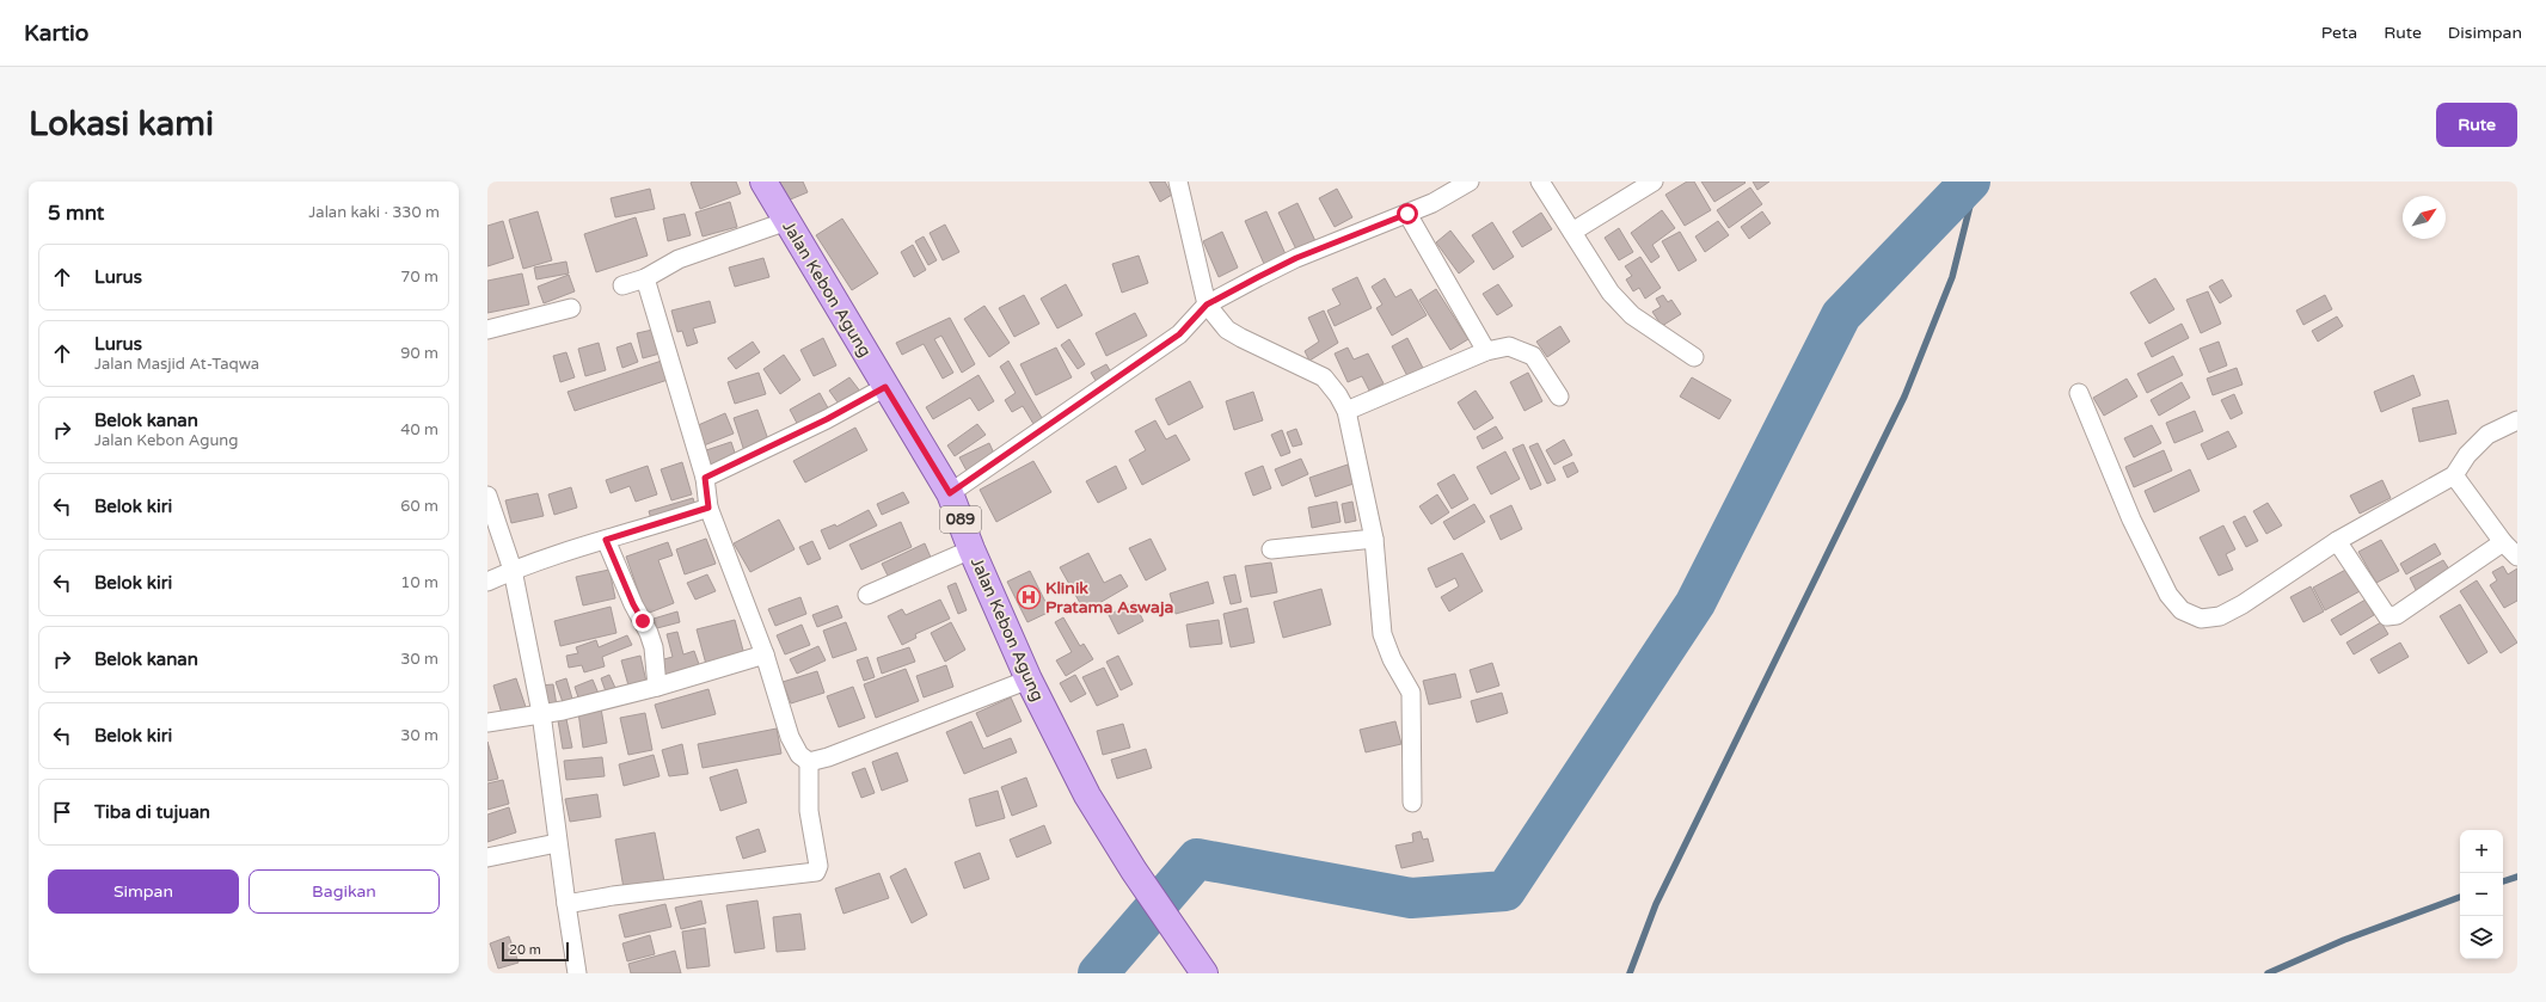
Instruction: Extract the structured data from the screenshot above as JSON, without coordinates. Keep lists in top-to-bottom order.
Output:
{
  "streets": {
    "main road": ["Jalan Kebon Agung", "089"]
  },
  "places": {
    "hospital": ["Klinik Pratama Aswaja"]
  },
  "scale_bar": "20 m",
  "north": "top right",
  "page": {
    "header": "Kartio",
    "nav": ["Peta", "Rute", "Disimpan"],
    "buttons": [
      "Rute",
      ["Simpan", "Bagikan"]
    ],
    "title": "Lokasi kami",
    "heading": ["5 mnt", "Jalan kaki · 330 m"],
    "list": [
      ["Lurus", "70 m"],
      ["Lurus", "Jalan Masjid At-Taqwa", "90 m"],
      ["Belok kanan", "Jalan Kebon Agung", "40 m"],
      ["Belok kiri", "60 m"],
      ["Belok kiri", "10 m"],
      ["Belok kanan", "30 m"],
      ["Belok kiri", "30 m"],
      "Tiba di tujuan"
    ],
    "map_buttons": ["+", "−"],
    "scale": "20 m"
  }
}
